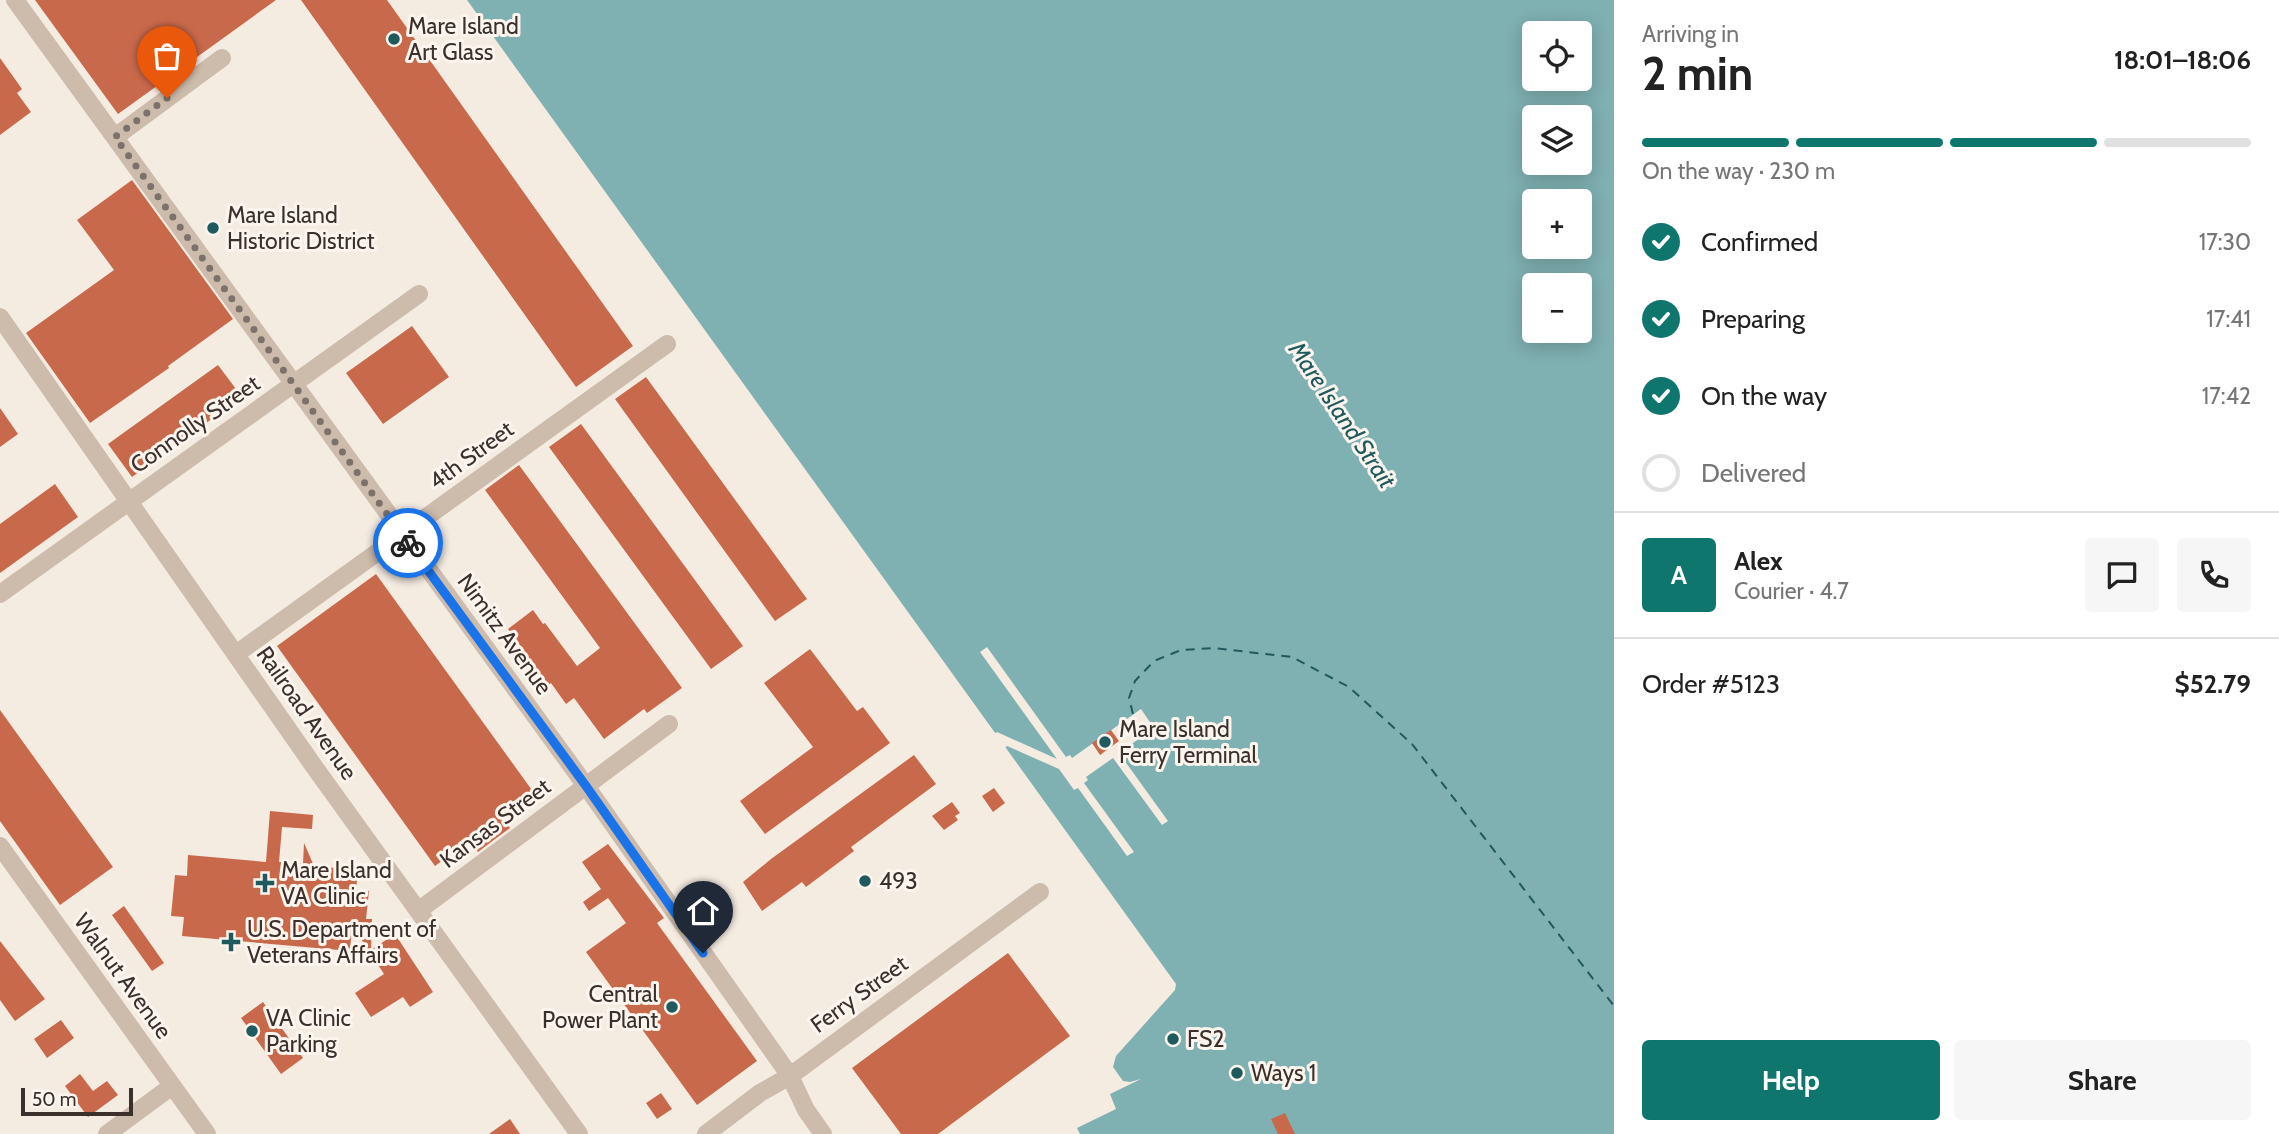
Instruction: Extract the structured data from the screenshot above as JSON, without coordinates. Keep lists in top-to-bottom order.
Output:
{
  "streets": {
    "street": [
      "Connolly Street",
      "4th Street",
      "Nimitz Avenue",
      "Railroad Avenue",
      "Kansas Street",
      "Walnut Avenue",
      "Ferry Street"
    ]
  },
  "crossings": [
    ["Connolly Street", "Nimitz Avenue"],
    ["Connolly Street", "Railroad Avenue"],
    ["4th Street", "Nimitz Avenue"],
    ["4th Street", "Railroad Avenue"],
    ["Nimitz Avenue", "Kansas Street"],
    ["Nimitz Avenue", "Ferry Street"],
    ["Railroad Avenue", "Kansas Street"]
  ],
  "water": ["Mare Island Strait"],
  "places": {
    "other": [
      "Mare Island Art Glass",
      "Mare Island Historic District",
      "Mare Island Ferry Terminal",
      "493",
      "Central Power Plant",
      "VA Clinic Parking",
      "FS2",
      "Ways 1"
    ],
    "health": ["Mare Island VA Clinic", "U.S. Department of Veterans Affairs"]
  },
  "scale_bar": "50 m",
  "page": {
    "heading": ["2 min", "Arriving in", "18:01–18:06"],
    "panel": [
      "Alex",
      "Courier · 4.7",
      "Order #5123",
      "$52.79"
    ],
    "map_buttons": ["+", "−"],
    "bar": "On the way · 230 m",
    "list": [
      ["Confirmed", "17:30"],
      ["Preparing", "17:41"],
      ["On the way", "17:42"],
      "Delivered"
    ],
    "round": "A",
    "buttons": ["Help", "Share"],
    "scale": "50 m"
  }
}
